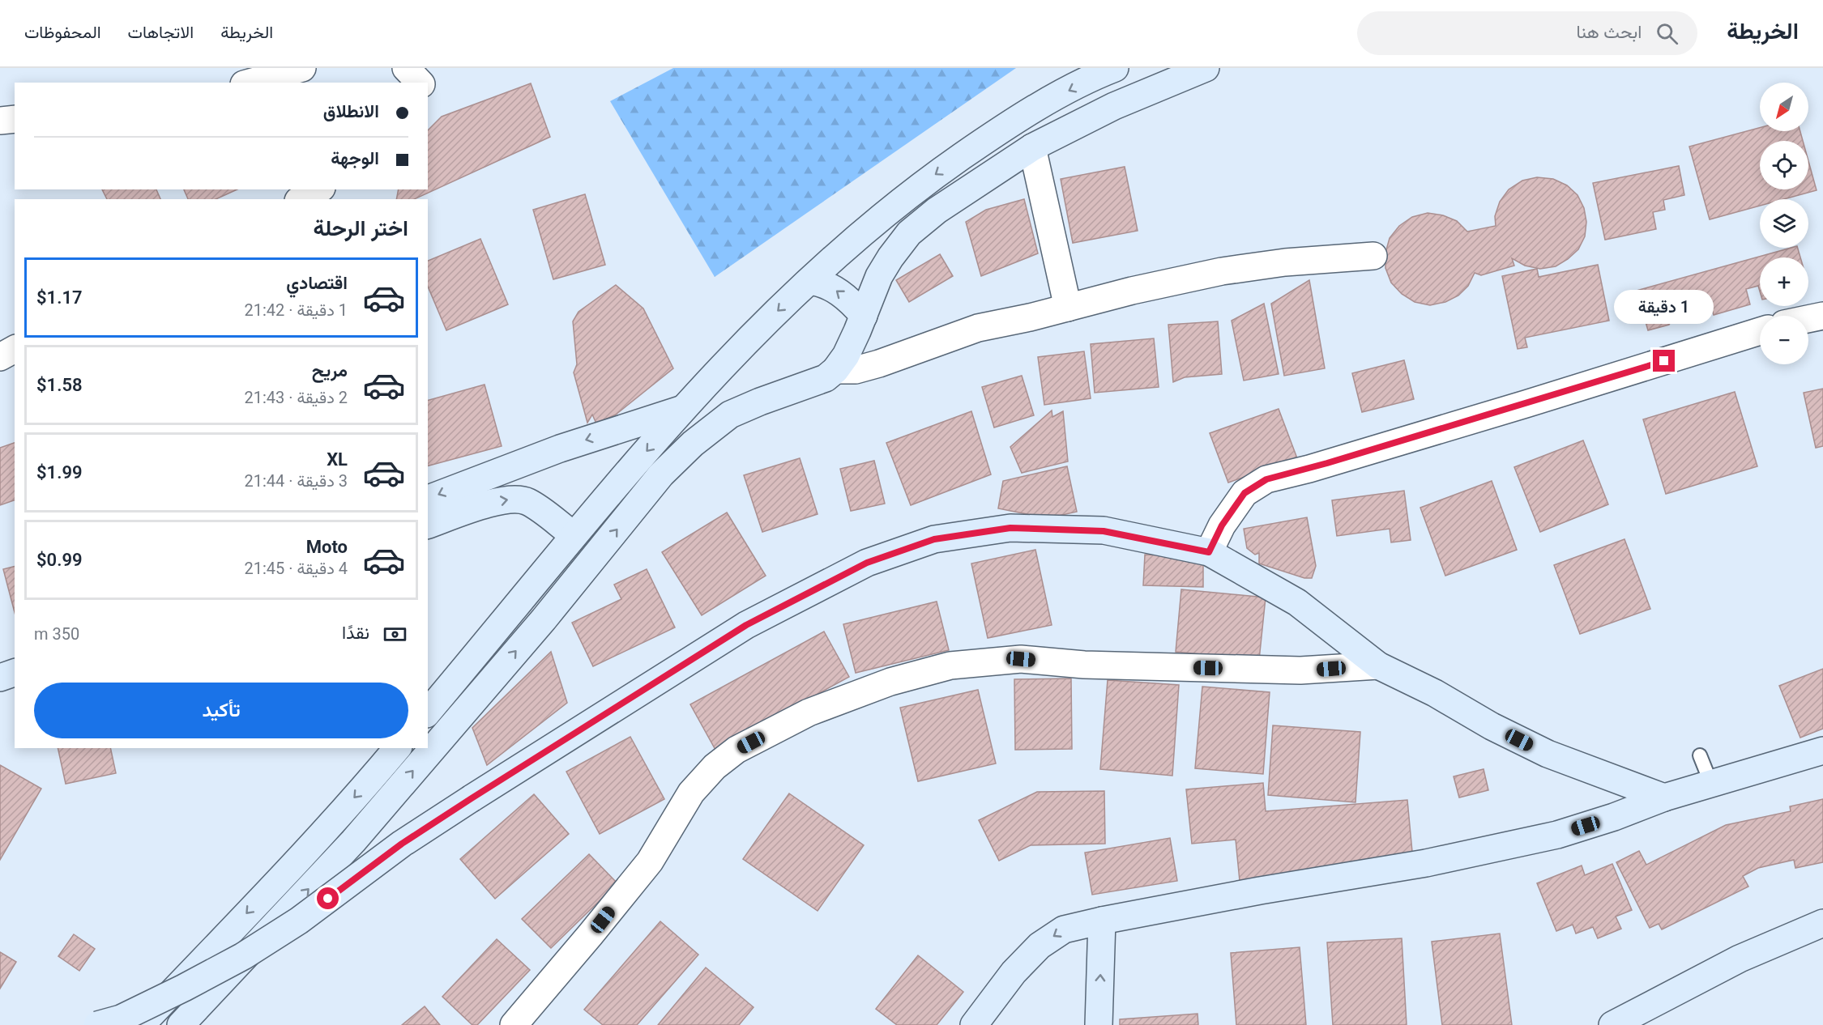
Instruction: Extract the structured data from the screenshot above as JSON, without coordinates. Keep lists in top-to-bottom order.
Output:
{
  "north": "bottom left",
  "page": {
    "header": "الخريطة",
    "search": "ابحث هنا",
    "nav": ["الخريطة", "الاتجاهات", "المحفوظات"],
    "map_buttons": ["+", "−"],
    "banner": ["الانطلاق", "الوجهة"],
    "heading": "اختر الرحلة",
    "list": [
      {
        "name": "اقتصادي",
        "note": "1 دقيقة · 21:42",
        "value": "$1.17"
      },
      {
        "name": "مريح",
        "note": "2 دقيقة · 21:43",
        "value": "$1.58"
      },
      {
        "name": "XL",
        "note": "3 دقيقة · 21:44",
        "value": "$1.99"
      },
      {
        "name": "Moto",
        "note": "4 دقيقة · 21:45",
        "value": "$0.99"
      }
    ],
    "bubble": "1 دقيقة",
    "pay": ["نقدًا", "350 m"],
    "buttons": "تأكيد"
  }
}
